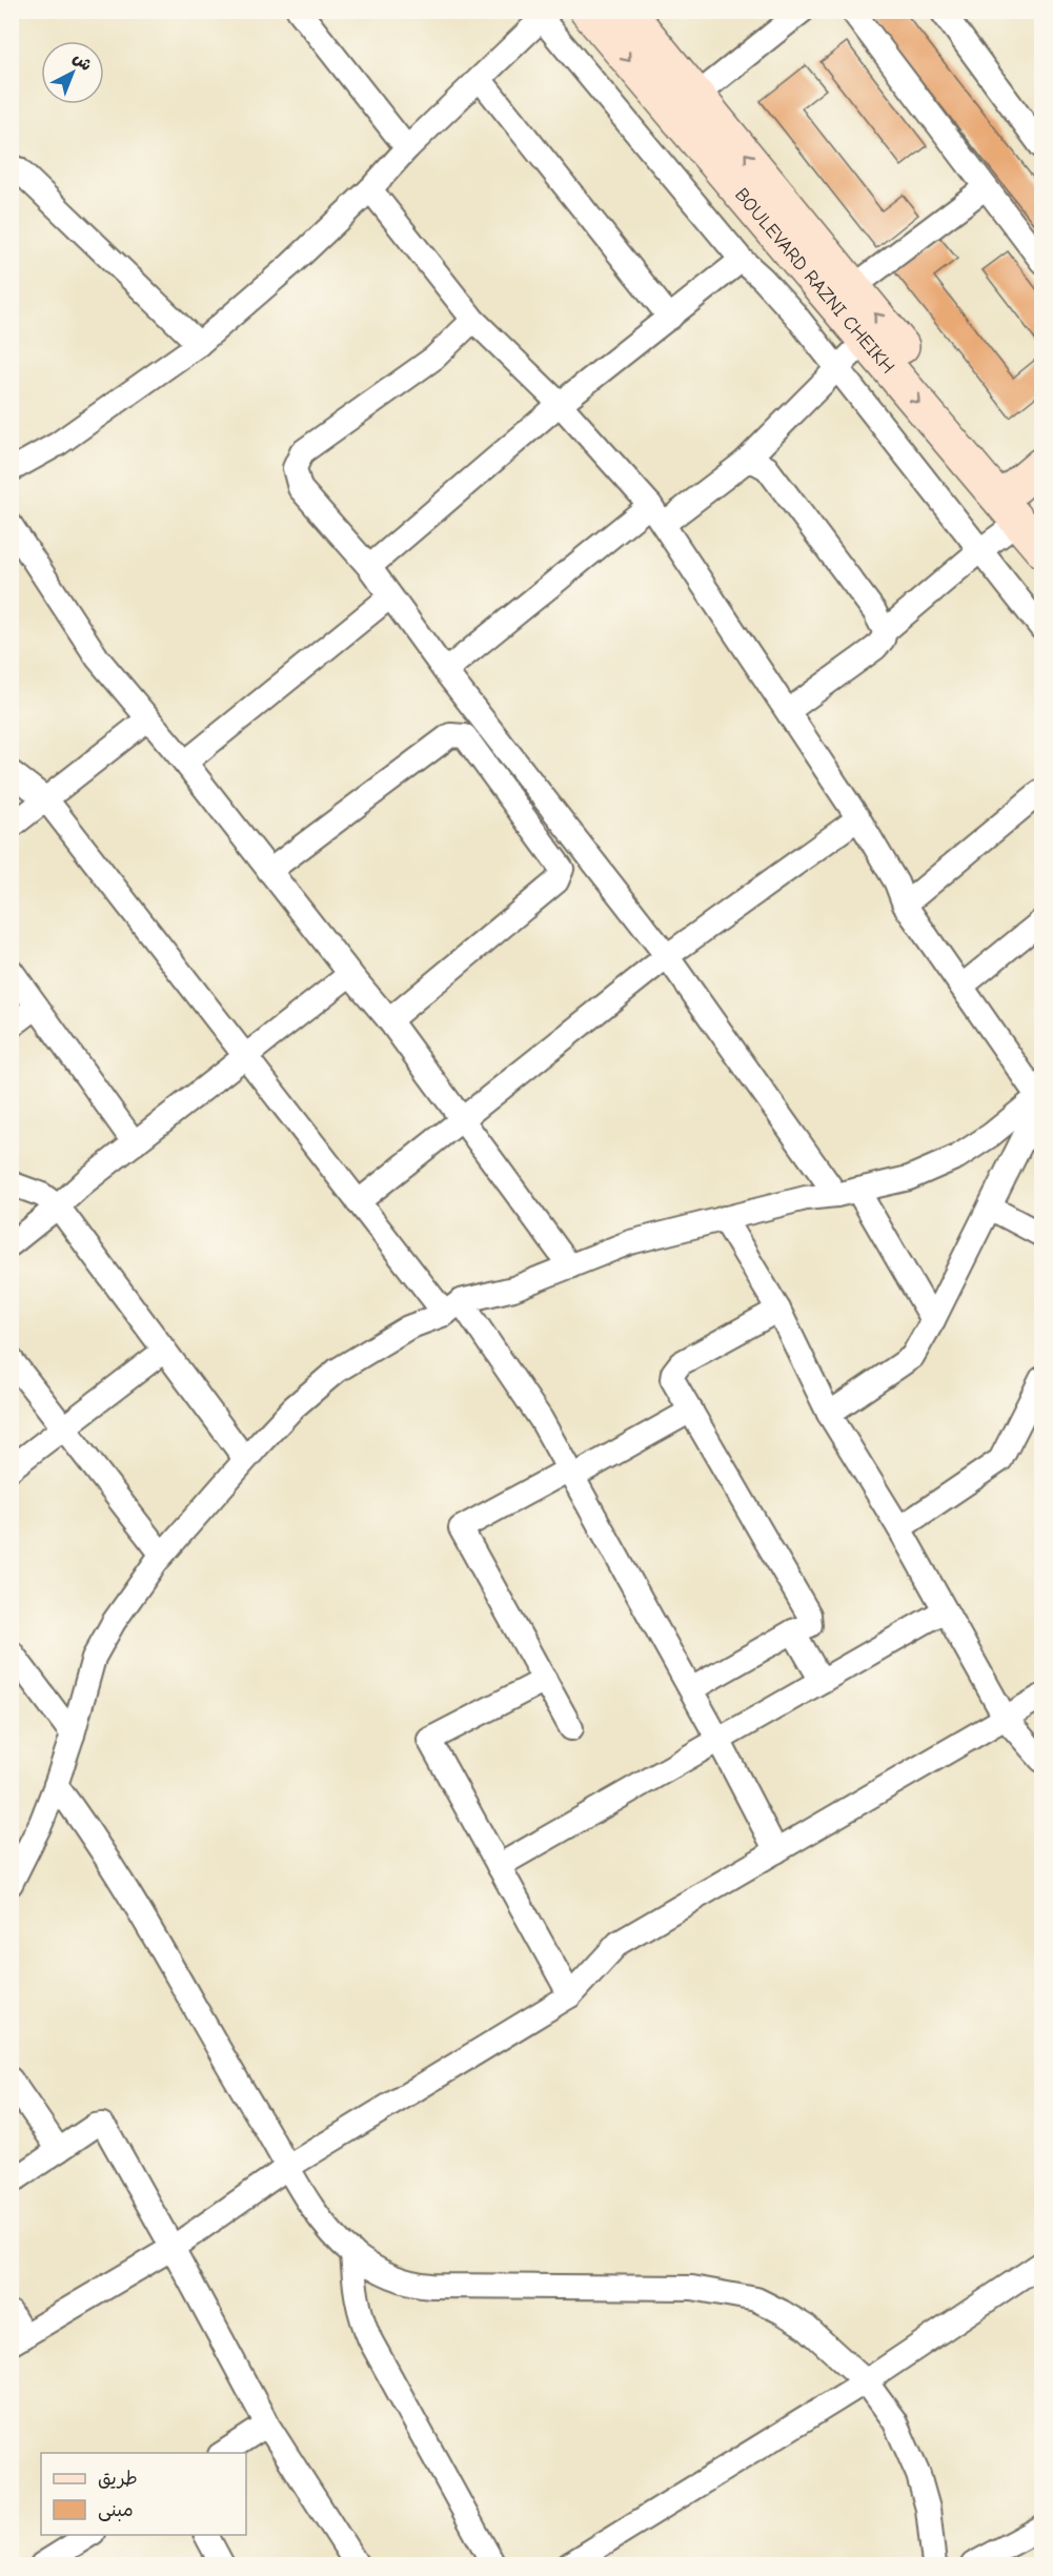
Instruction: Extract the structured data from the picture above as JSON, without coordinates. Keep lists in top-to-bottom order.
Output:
{
  "streets": {
    "main road": ["BOULEVARD RAZNI CHEIKH"]
  },
  "legend": ["طريق", "مبنى"],
  "north": "top right"
}
